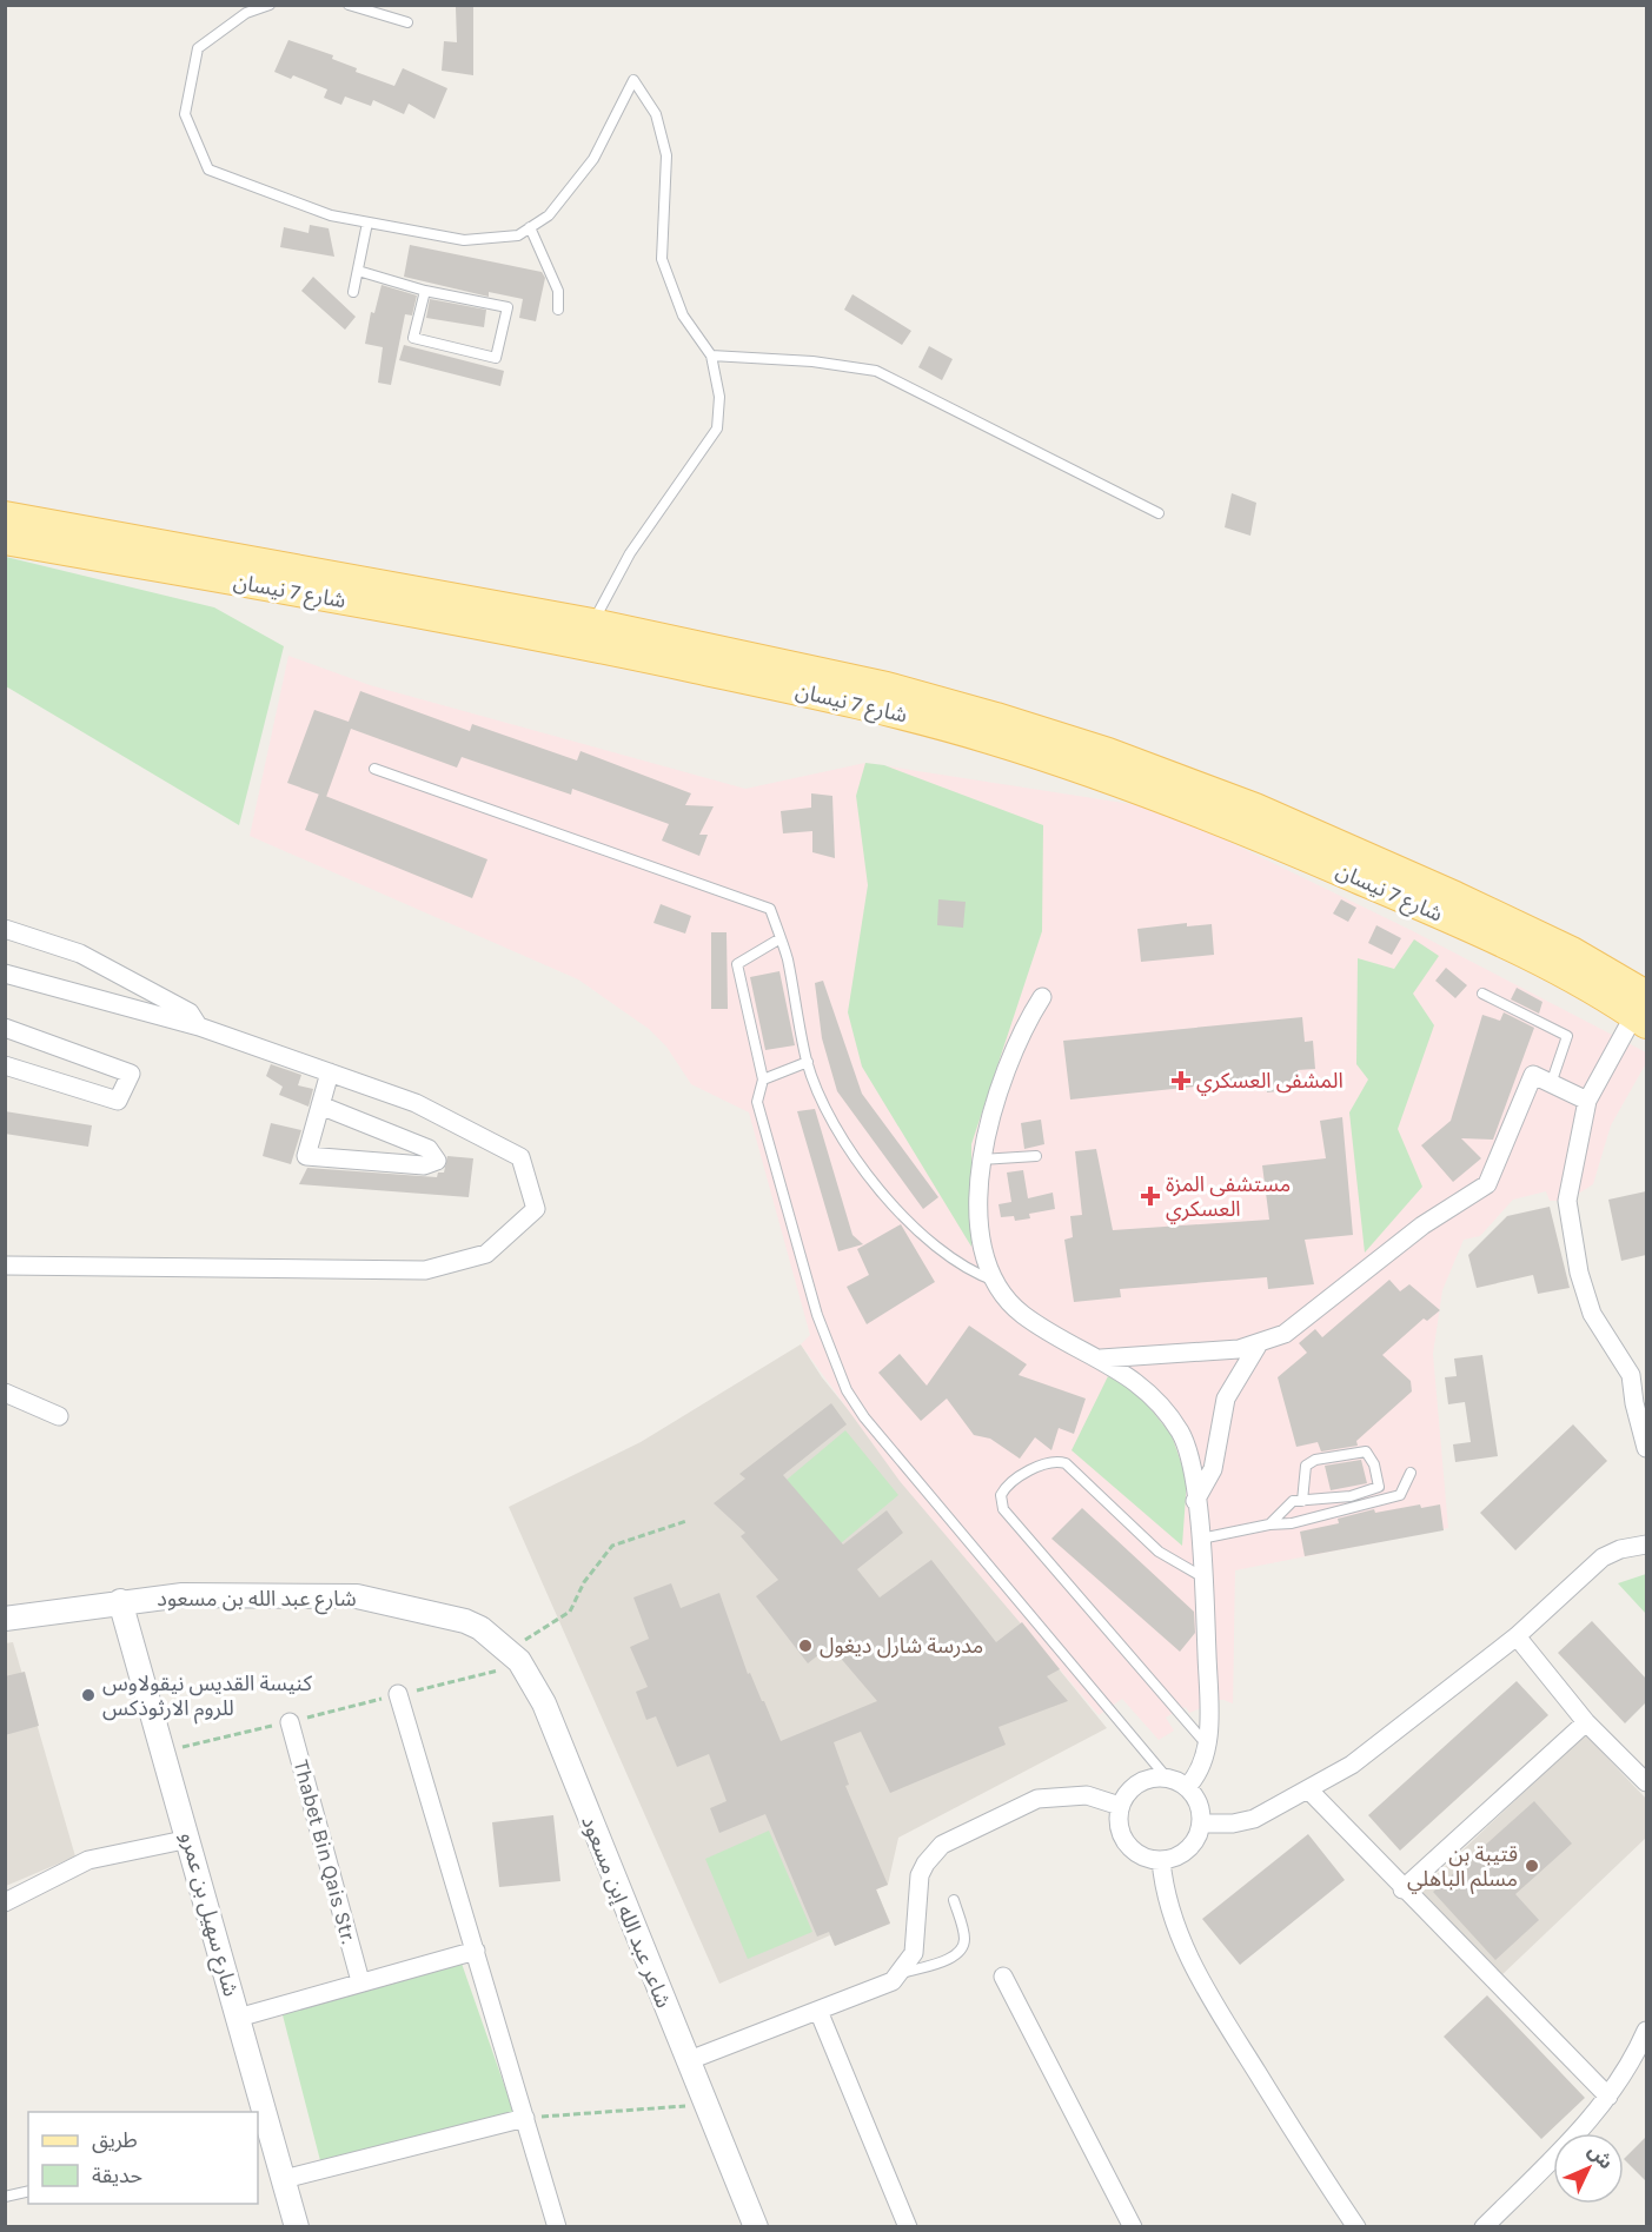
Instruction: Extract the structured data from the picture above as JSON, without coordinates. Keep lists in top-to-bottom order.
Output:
{
  "streets": {
    "main road": ["شارع 7 نيسان"],
    "street": [
      "شارع عبد الله بن مسعود",
      "Thabet Bin Qais Str.",
      "شاعر عبد الله إبن مسعود",
      "شارع سهيل بن عمرو"
    ]
  },
  "crossings": [
    ["شارع عبد الله بن مسعود", "شاعر عبد الله إبن مسعود"],
    ["شارع عبد الله بن مسعود", "شارع سهيل بن عمرو"]
  ],
  "places": {
    "health": ["المشفى العسكري", "مستشفى المزة العسكري"],
    "other": ["مدرسة شارل ديغول", "كنيسة القديس نيقولاوس للروم الارثوذكس", "قتيبة بن مسلم الباهلي"]
  },
  "legend": ["طريق", "حديقة"],
  "north": "top right"
}
